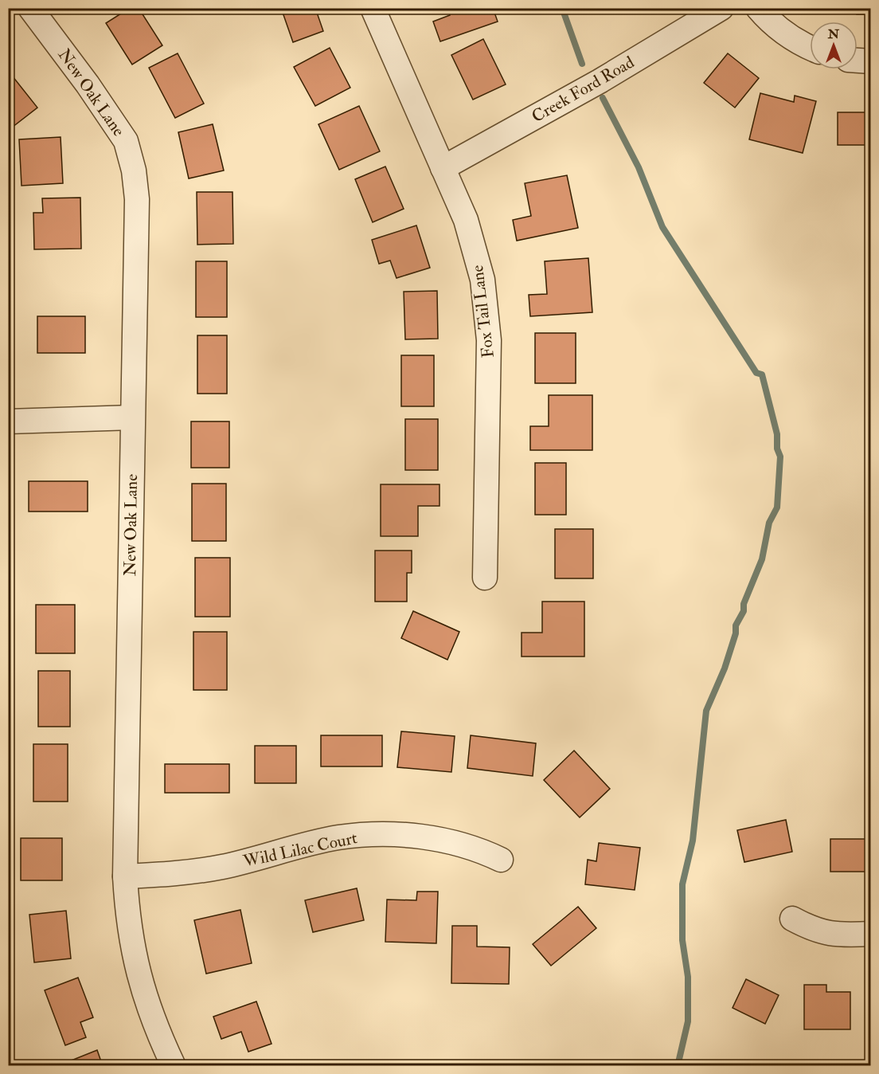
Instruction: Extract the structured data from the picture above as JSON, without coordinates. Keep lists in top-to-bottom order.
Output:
{
  "streets": {
    "street": [
      "Creek Ford Road",
      "New Oak Lane",
      "Fox Tail Lane",
      "Wild Lilac Court"
    ]
  },
  "crossings": [
    ["Creek Ford Road", "Fox Tail Lane"],
    ["New Oak Lane", "Wild Lilac Court"]
  ],
  "north": "top"
}
